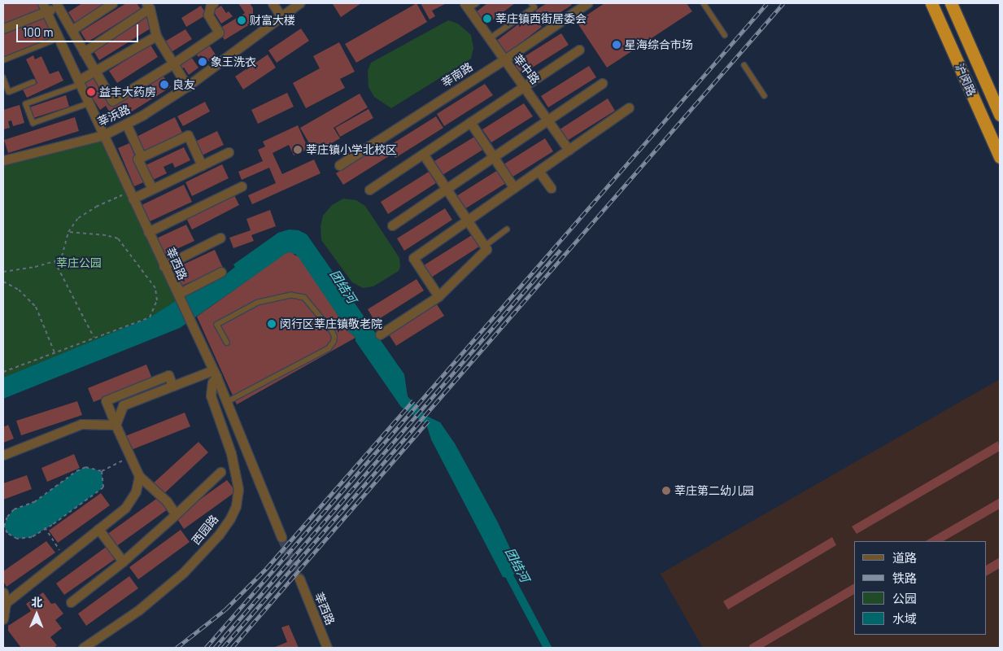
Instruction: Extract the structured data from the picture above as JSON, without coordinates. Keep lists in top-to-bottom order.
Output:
{
  "streets": {
    "highway": ["沪闵路"],
    "street": [
      "莘中路",
      "莘南路",
      "莘浜路",
      "莘西路",
      "西园路"
    ]
  },
  "crossings": [
    ["莘中路", "莘南路"],
    ["莘浜路", "莘西路"],
    ["莘西路", "西园路"]
  ],
  "water": ["团结河"],
  "parks": ["莘庄公园"],
  "places": [
    "莘庄镇西街居委会",
    "财富大楼",
    "星海综合市场",
    "象王洗衣",
    "良友",
    "益丰大药房",
    "莘庄镇小学北校区",
    "闵行区莘庄镇敬老院",
    "莘庄第二幼儿园"
  ],
  "legend": [
    "道路",
    "铁路",
    "公园",
    "水域"
  ],
  "scale_bar": "100 m",
  "north": "top"
}
